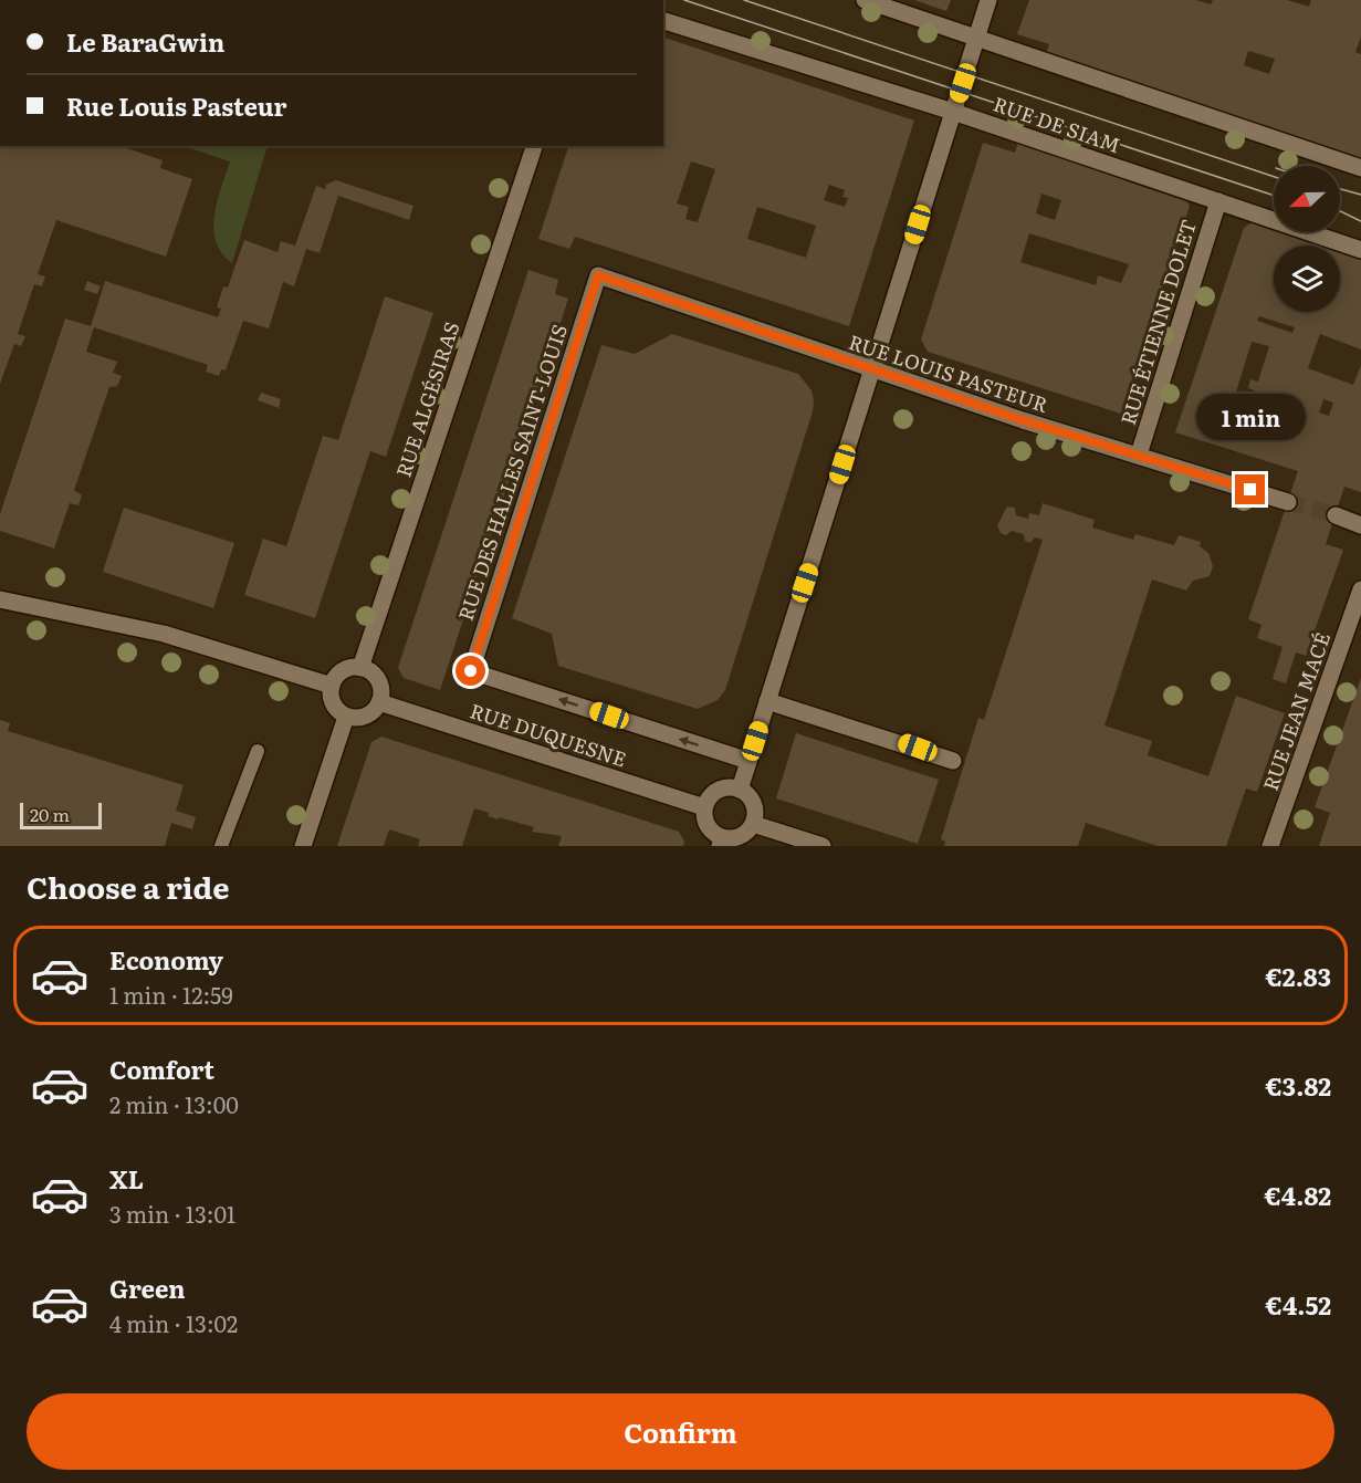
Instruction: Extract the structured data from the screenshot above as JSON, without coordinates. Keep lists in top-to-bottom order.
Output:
{
  "streets": {
    "street": [
      "RUE DE SIAM",
      "RUE ÉTIENNE DOLET",
      "RUE LOUIS PASTEUR",
      "RUE ALGÉSIRAS",
      "RUE DES HALLES SAINT-LOUIS",
      "RUE JEAN MACÉ",
      "RUE DUQUESNE"
    ]
  },
  "crossings": [
    ["RUE DE SIAM", "RUE ÉTIENNE DOLET"],
    ["RUE ÉTIENNE DOLET", "RUE LOUIS PASTEUR"],
    ["RUE LOUIS PASTEUR", "RUE DES HALLES SAINT-LOUIS"],
    ["RUE ALGÉSIRAS", "RUE DUQUESNE"]
  ],
  "scale_bar": "20 m",
  "north": "left",
  "page": {
    "banner": ["Le BaraGwin", "Rue Louis Pasteur"],
    "bubble": "1 min",
    "scale": "20 m",
    "heading": "Choose a ride",
    "list": [
      {
        "name": "Economy",
        "note": "1 min · 12:59",
        "value": "€2.83"
      },
      {
        "name": "Comfort",
        "note": "2 min · 13:00",
        "value": "€3.82"
      },
      {
        "name": "XL",
        "note": "3 min · 13:01",
        "value": "€4.82"
      },
      {
        "name": "Green",
        "note": "4 min · 13:02",
        "value": "€4.52"
      }
    ],
    "buttons": "Confirm"
  }
}
